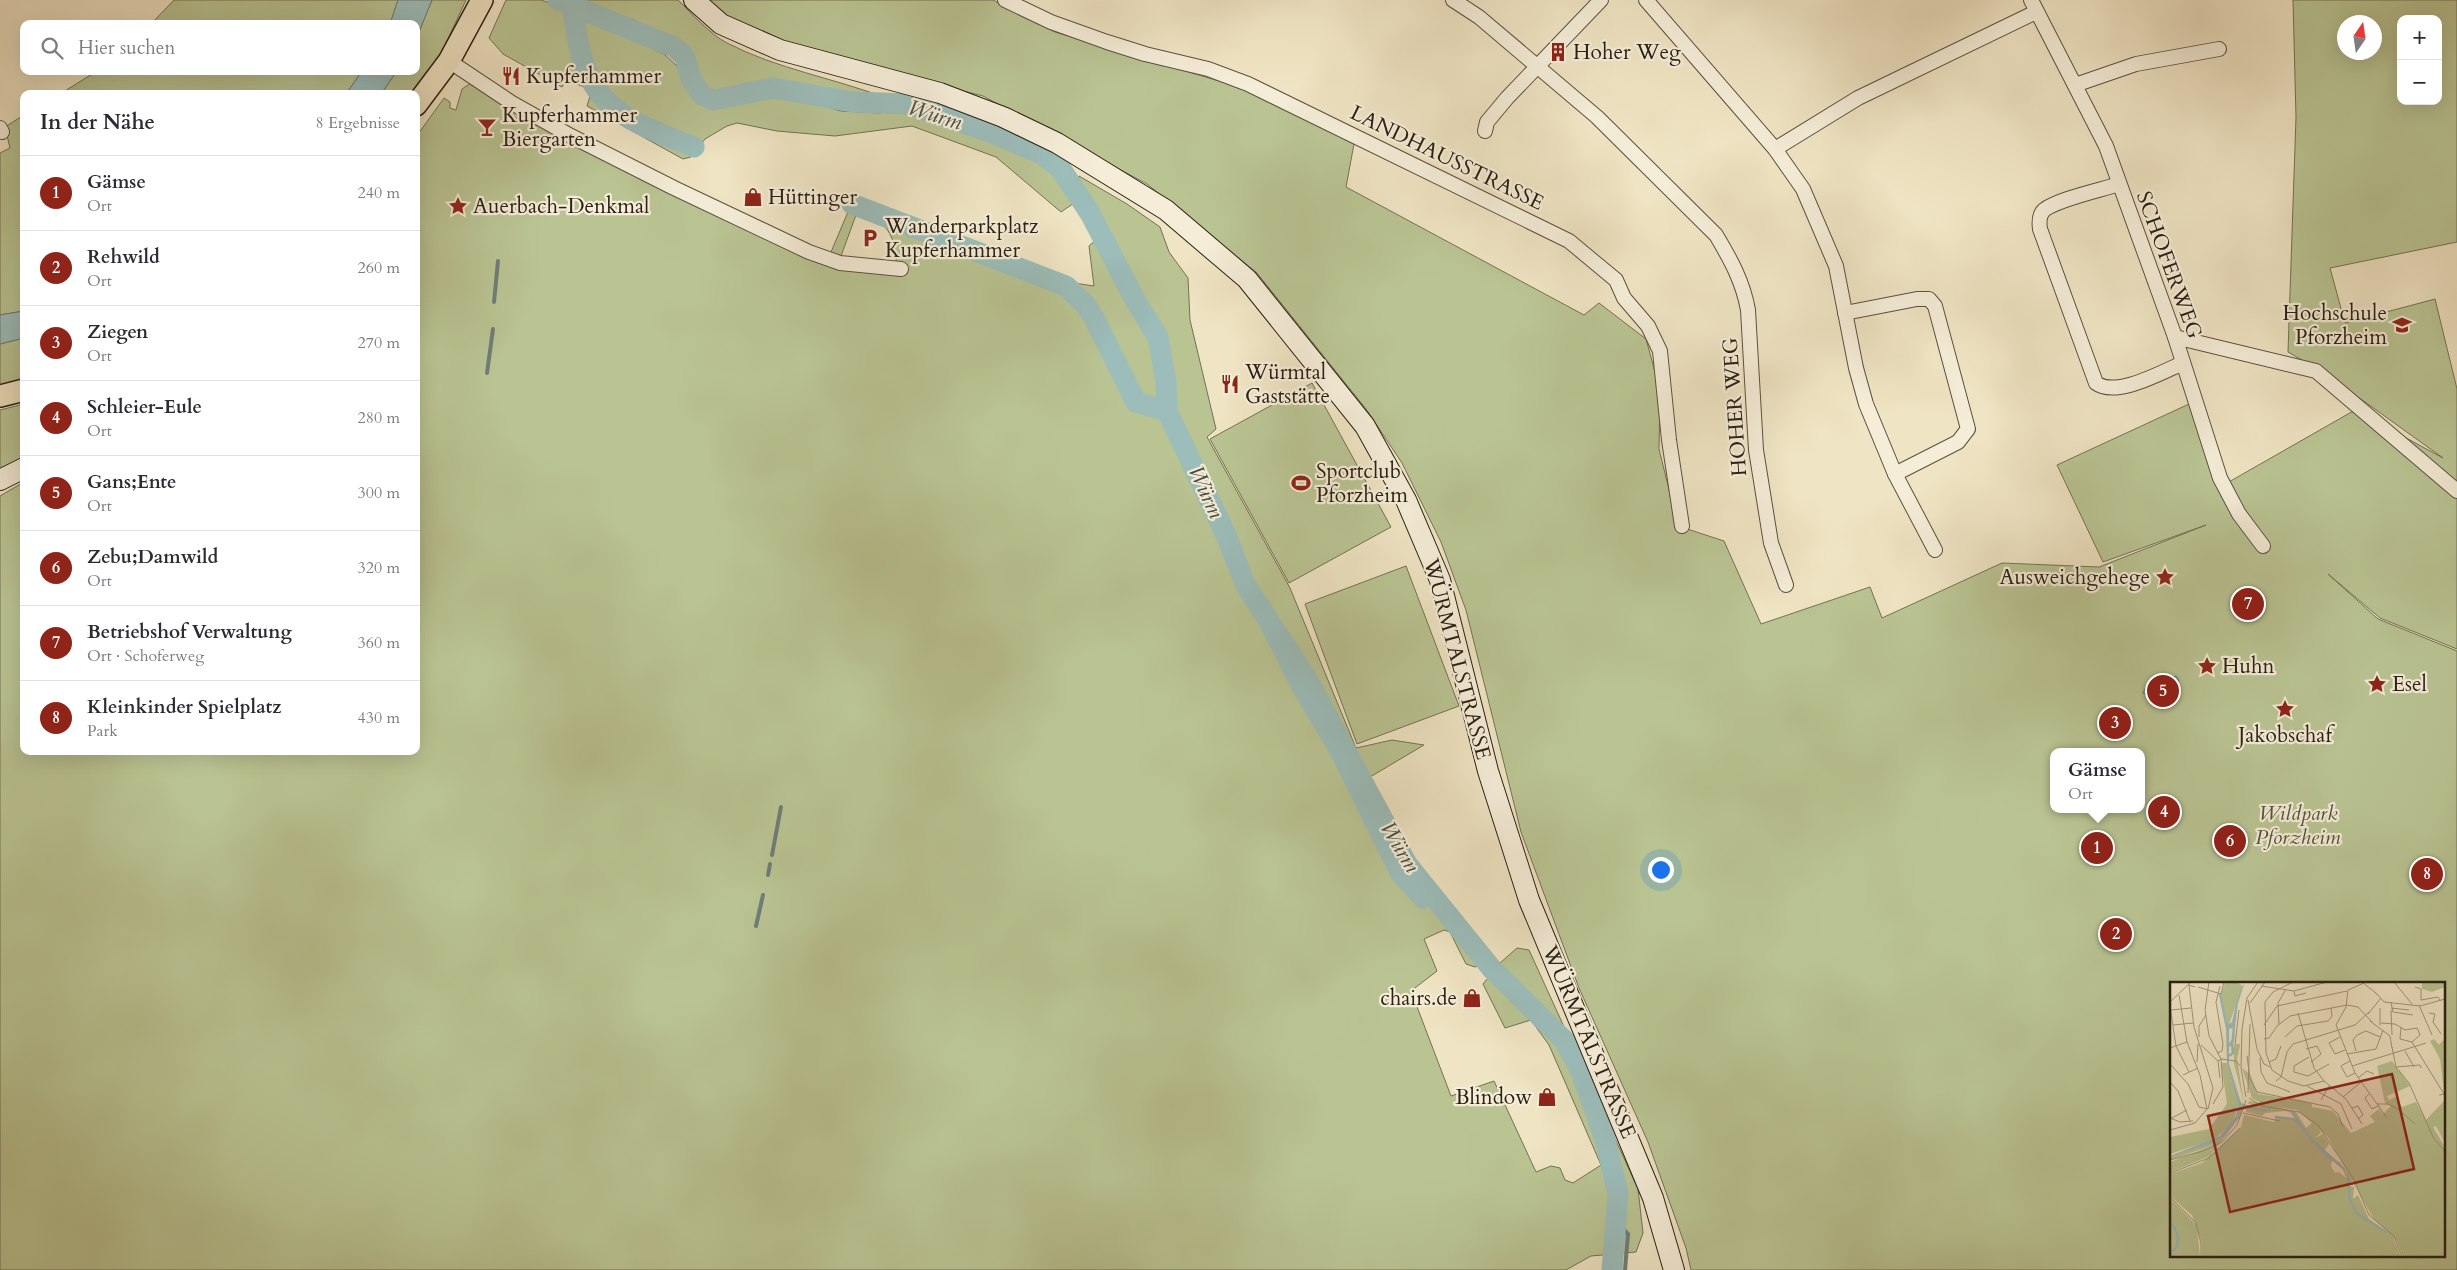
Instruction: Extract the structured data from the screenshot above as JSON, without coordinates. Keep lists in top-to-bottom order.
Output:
{
  "streets": {
    "main road": ["WÜRMTALSTRASSE"],
    "street": ["LANDHAUSSTRASSE", "SCHOFERWEG", "HOHER WEG"]
  },
  "water": ["Würm"],
  "parks": ["Wildpark Pforzheim"],
  "places": {
    "building": ["Hoher Weg"],
    "restaurant": ["Kupferhammer", "Würmtal Gaststätte"],
    "bar": ["Kupferhammer Biergarten"],
    "shop": ["Hüttinger", "chairs.de", "Blindow"],
    "place": [
      "Auerbach-Denkmal",
      "Ausweichgehege",
      "Huhn",
      "Esel",
      "Jakobschaf"
    ],
    "parking": ["Wanderparkplatz Kupferhammer"],
    "school or university": ["Hochschule Pforzheim"],
    "sports": ["Sportclub Pforzheim"]
  },
  "north": "top",
  "page": {
    "map_buttons": ["+", "−"],
    "search": "Hier suchen",
    "heading": ["In der Nähe", "8 Ergebnisse"],
    "list": [
      {
        "mark": "1",
        "name": "Gämse",
        "note": "Ort",
        "value": "240 m"
      },
      {
        "mark": "2",
        "name": "Rehwild",
        "note": "Ort",
        "value": "260 m"
      },
      {
        "mark": "3",
        "name": "Ziegen",
        "note": "Ort",
        "value": "270 m"
      },
      {
        "mark": "4",
        "name": "Schleier-Eule",
        "note": "Ort",
        "value": "280 m"
      },
      {
        "mark": "5",
        "name": "Gans;Ente",
        "note": "Ort",
        "value": "300 m"
      },
      {
        "mark": "6",
        "name": "Zebu;Damwild",
        "note": "Ort",
        "value": "320 m"
      },
      {
        "mark": "7",
        "name": "Betriebshof Verwaltung",
        "note": "Ort · Schoferweg",
        "value": "360 m"
      },
      {
        "mark": "8",
        "name": "Kleinkinder Spielplatz",
        "note": "Park",
        "value": "430 m"
      }
    ],
    "pins": [
      "7",
      "5",
      "3",
      "4",
      "6",
      "1",
      "8",
      "2"
    ],
    "popup": ["Gämse", "Ort"]
  }
}
